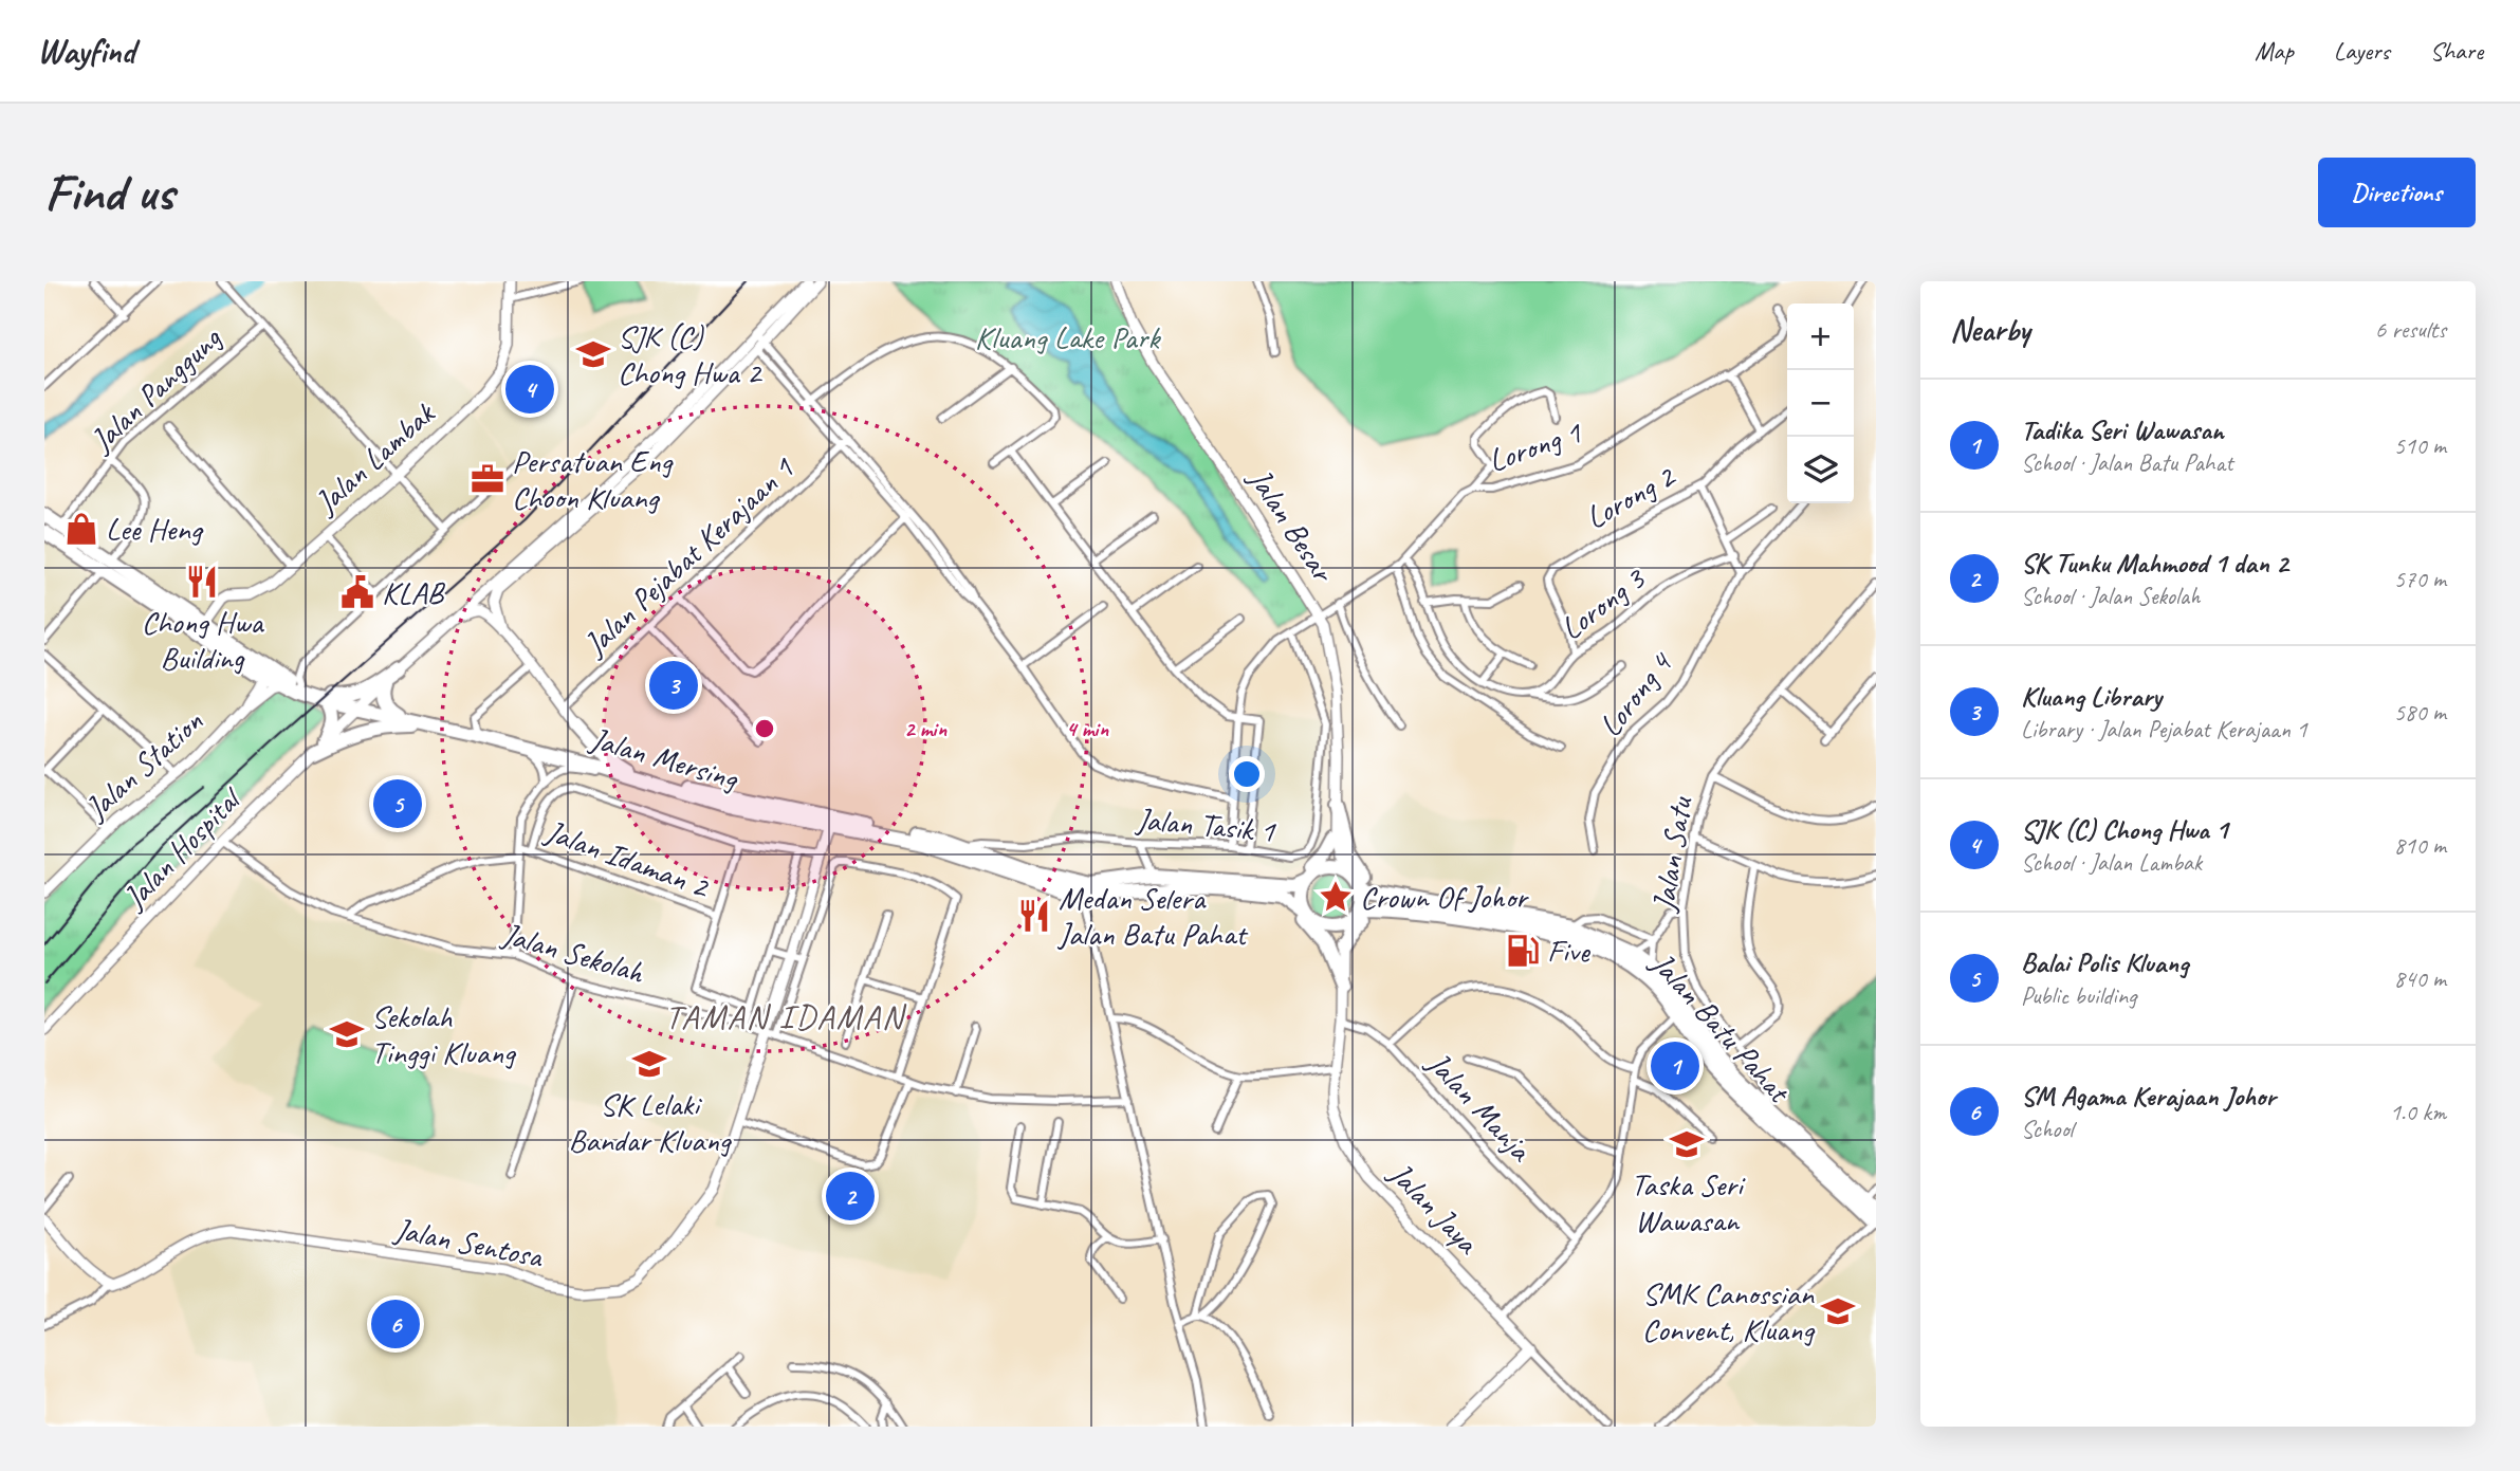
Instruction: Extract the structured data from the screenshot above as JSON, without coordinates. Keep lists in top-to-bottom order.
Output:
{
  "streets": {
    "highway": ["Jalan Mersing", "Jalan Batu Pahat"],
    "street": [
      "Jalan Panggung",
      "Lorong 1",
      "Jalan Lambak",
      "Lorong 2",
      "Jalan Besar",
      "Jalan Pejabat Kerajaan 1",
      "Lorong 3",
      "Lorong 4",
      "Jalan Station",
      "Jalan Tasik 1",
      "Jalan Hospital",
      "Jalan Satu",
      "Jalan Idaman 2",
      "Jalan Sekolah",
      "Jalan Manja",
      "Jalan Jaya",
      "Jalan Sentosa"
    ]
  },
  "crossings": [
    ["Jalan Panggung", "Jalan Mersing"],
    ["Lorong 1", "Jalan Besar"],
    ["Lorong 1", "Jalan Tasik 1"],
    ["Jalan Lambak", "Jalan Mersing"],
    ["Lorong 2", "Lorong 3"],
    ["Jalan Besar", "Jalan Mersing"],
    ["Jalan Besar", "Jalan Batu Pahat"],
    ["Jalan Besar", "Jalan Jaya"],
    ["Jalan Mersing", "Jalan Station"],
    ["Jalan Mersing", "Jalan Hospital"],
    ["Jalan Mersing", "Jalan Batu Pahat"],
    ["Jalan Mersing", "Jalan Jaya"],
    ["Jalan Mersing", "Jalan Sentosa"],
    ["Jalan Hospital", "Jalan Sekolah"],
    ["Jalan Satu", "Jalan Batu Pahat"],
    ["Jalan Sekolah", "Jalan Sentosa"],
    ["Jalan Batu Pahat", "Jalan Jaya"],
    ["Jalan Manja", "Jalan Jaya"]
  ],
  "districts": ["TAMAN IDAMAN"],
  "parks": ["Kluang Lake Park"],
  "places": {
    "school or university": [
      "SJK (C) Chong Hwa 2",
      "Sekolah Tinggi Kluang",
      "SK Lelaki Bandar Kluang",
      "Taska Seri Wawasan",
      "SMK Canossian Convent, Kluang"
    ],
    "office": ["Persatuan Eng Choon Kluang"],
    "shop": ["Lee Heng"],
    "restaurant": ["Chong Hwa Building", "Medan Selera Jalan Batu Pahat"],
    "public building": ["KLAB"],
    "place": ["Crown Of Johor"],
    "fuel station": ["Five"]
  },
  "page": {
    "header": "Wayfind",
    "nav": ["Map", "Layers", "Share"],
    "buttons": "Directions",
    "title": "Find us",
    "heading": ["Nearby", "6 results"],
    "map_buttons": ["+", "−"],
    "pins": [
      "4",
      "3",
      "5",
      "1",
      "2",
      "6"
    ],
    "list": [
      {
        "mark": "1",
        "name": "Tadika Seri Wawasan",
        "note": "School · Jalan Batu Pahat",
        "value": "510 m"
      },
      {
        "mark": "2",
        "name": "SK Tunku Mahmood 1 dan 2",
        "note": "School · Jalan Sekolah",
        "value": "570 m"
      },
      {
        "mark": "3",
        "name": "Kluang Library",
        "note": "Library · Jalan Pejabat Kerajaan 1",
        "value": "580 m"
      },
      {
        "mark": "4",
        "name": "SJK (C) Chong Hwa 1",
        "note": "School · Jalan Lambak",
        "value": "810 m"
      },
      {
        "mark": "5",
        "name": "Balai Polis Kluang",
        "note": "Public building",
        "value": "840 m"
      },
      {
        "mark": "6",
        "name": "SM Agama Kerajaan Johor",
        "note": "School",
        "value": "1.0 km"
      }
    ]
  },
  "rings": ["2 min", "4 min"]
}
